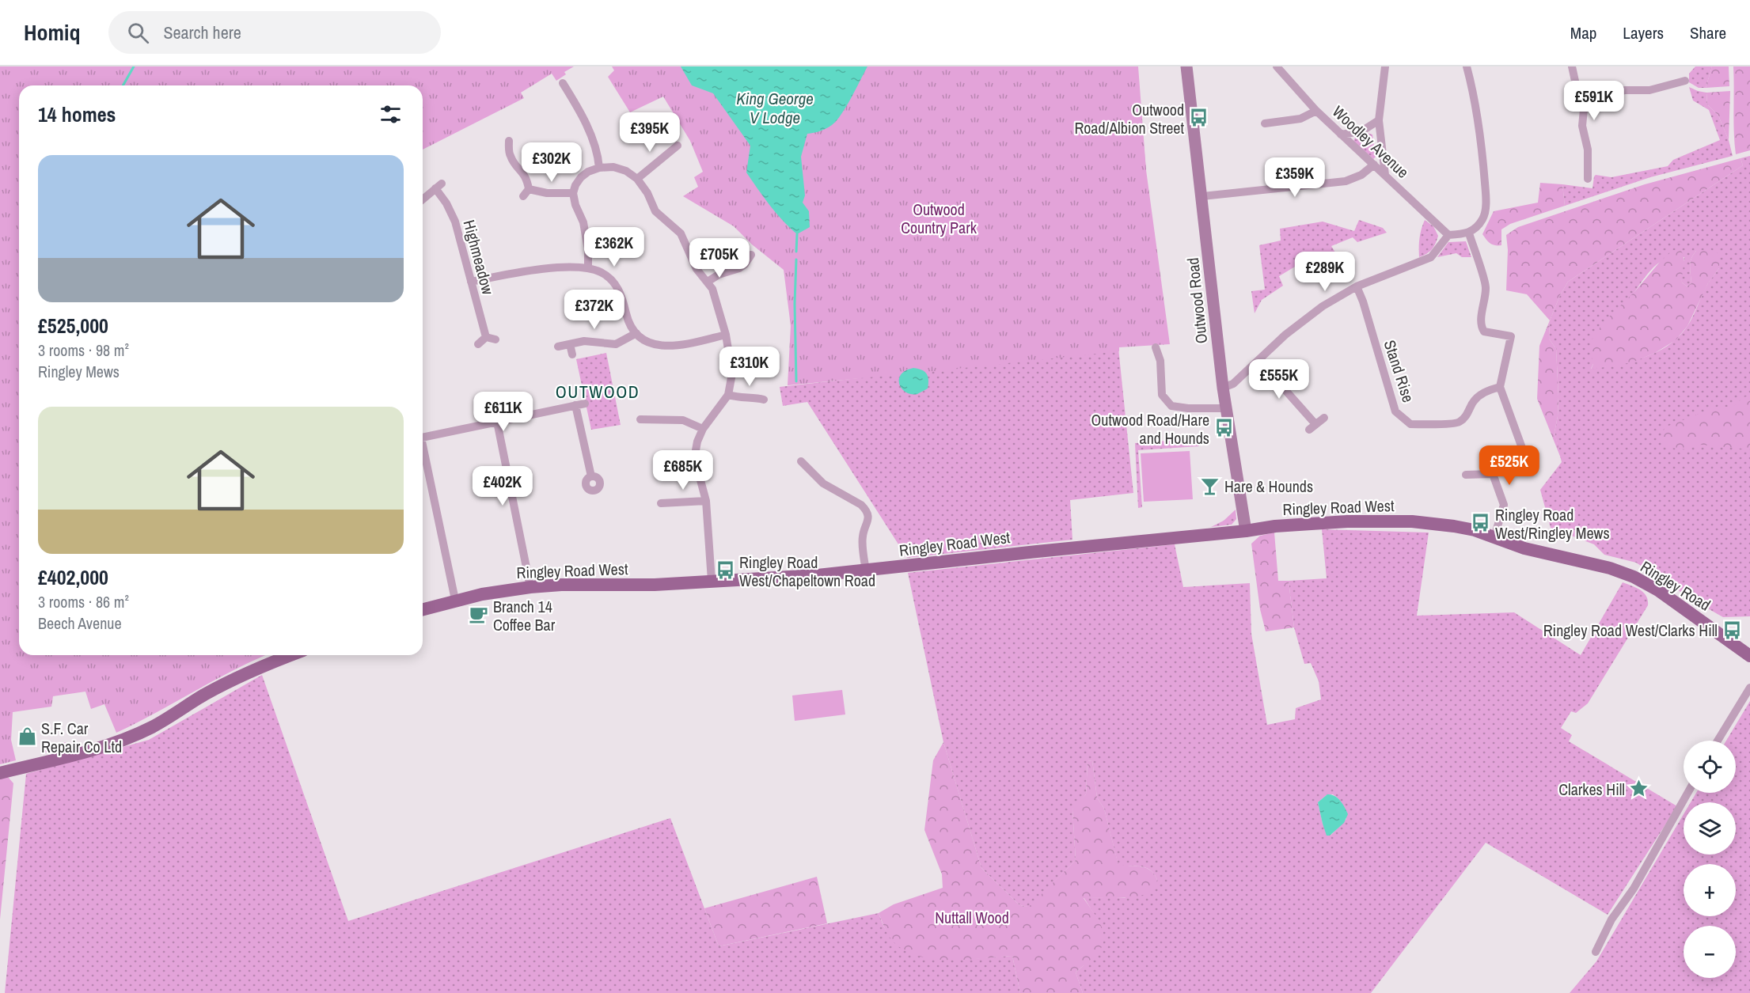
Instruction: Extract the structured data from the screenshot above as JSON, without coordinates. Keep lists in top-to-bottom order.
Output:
{
  "streets": {
    "main road": ["Ringley Road West", "Ringley Road"],
    "street": [
      "Woodley Avenue",
      "Highmeadow",
      "Outwood Road",
      "Stand Rise"
    ]
  },
  "crossings": [
    ["Outwood Road", "Ringley Road West"],
    ["Ringley Road West", "Ringley Road"]
  ],
  "districts": ["OUTWOOD"],
  "water": ["King George V Lodge"],
  "parks": ["Outwood Country Park", "Nuttall Wood"],
  "places": {
    "bus stop": [
      "Outwood Road/Albion Street",
      "Outwood Road/Hare and Hounds",
      "Ringley Road West/Ringley Mews",
      "Ringley Road West/Chapeltown Road",
      "Ringley Road West/Clarks Hill"
    ],
    "bar": ["Hare & Hounds"],
    "cafe": ["Branch 14 Coffee Bar"],
    "shop": ["S.F. Car Repair Co Ltd"],
    "place": ["Clarkes Hill"]
  },
  "page": {
    "header": "Homiq",
    "search": "Search here",
    "nav": ["Map", "Layers", "Share"],
    "price": [
      "£591K",
      "£395K",
      "£302K",
      "£359K",
      "£362K",
      "£705K",
      "£289K",
      "£372K",
      "£310K",
      "£555K",
      "£611K",
      "£525K",
      "£685K",
      "£402K"
    ],
    "heading": "14 homes",
    "list": [
      {
        "name": "£525,000",
        "note": "3 rooms · 98 m² · Ringley Mews"
      },
      {
        "name": "£402,000",
        "note": "3 rooms · 86 m² · Beech Avenue"
      }
    ],
    "map_buttons": ["+", "−"]
  }
}
